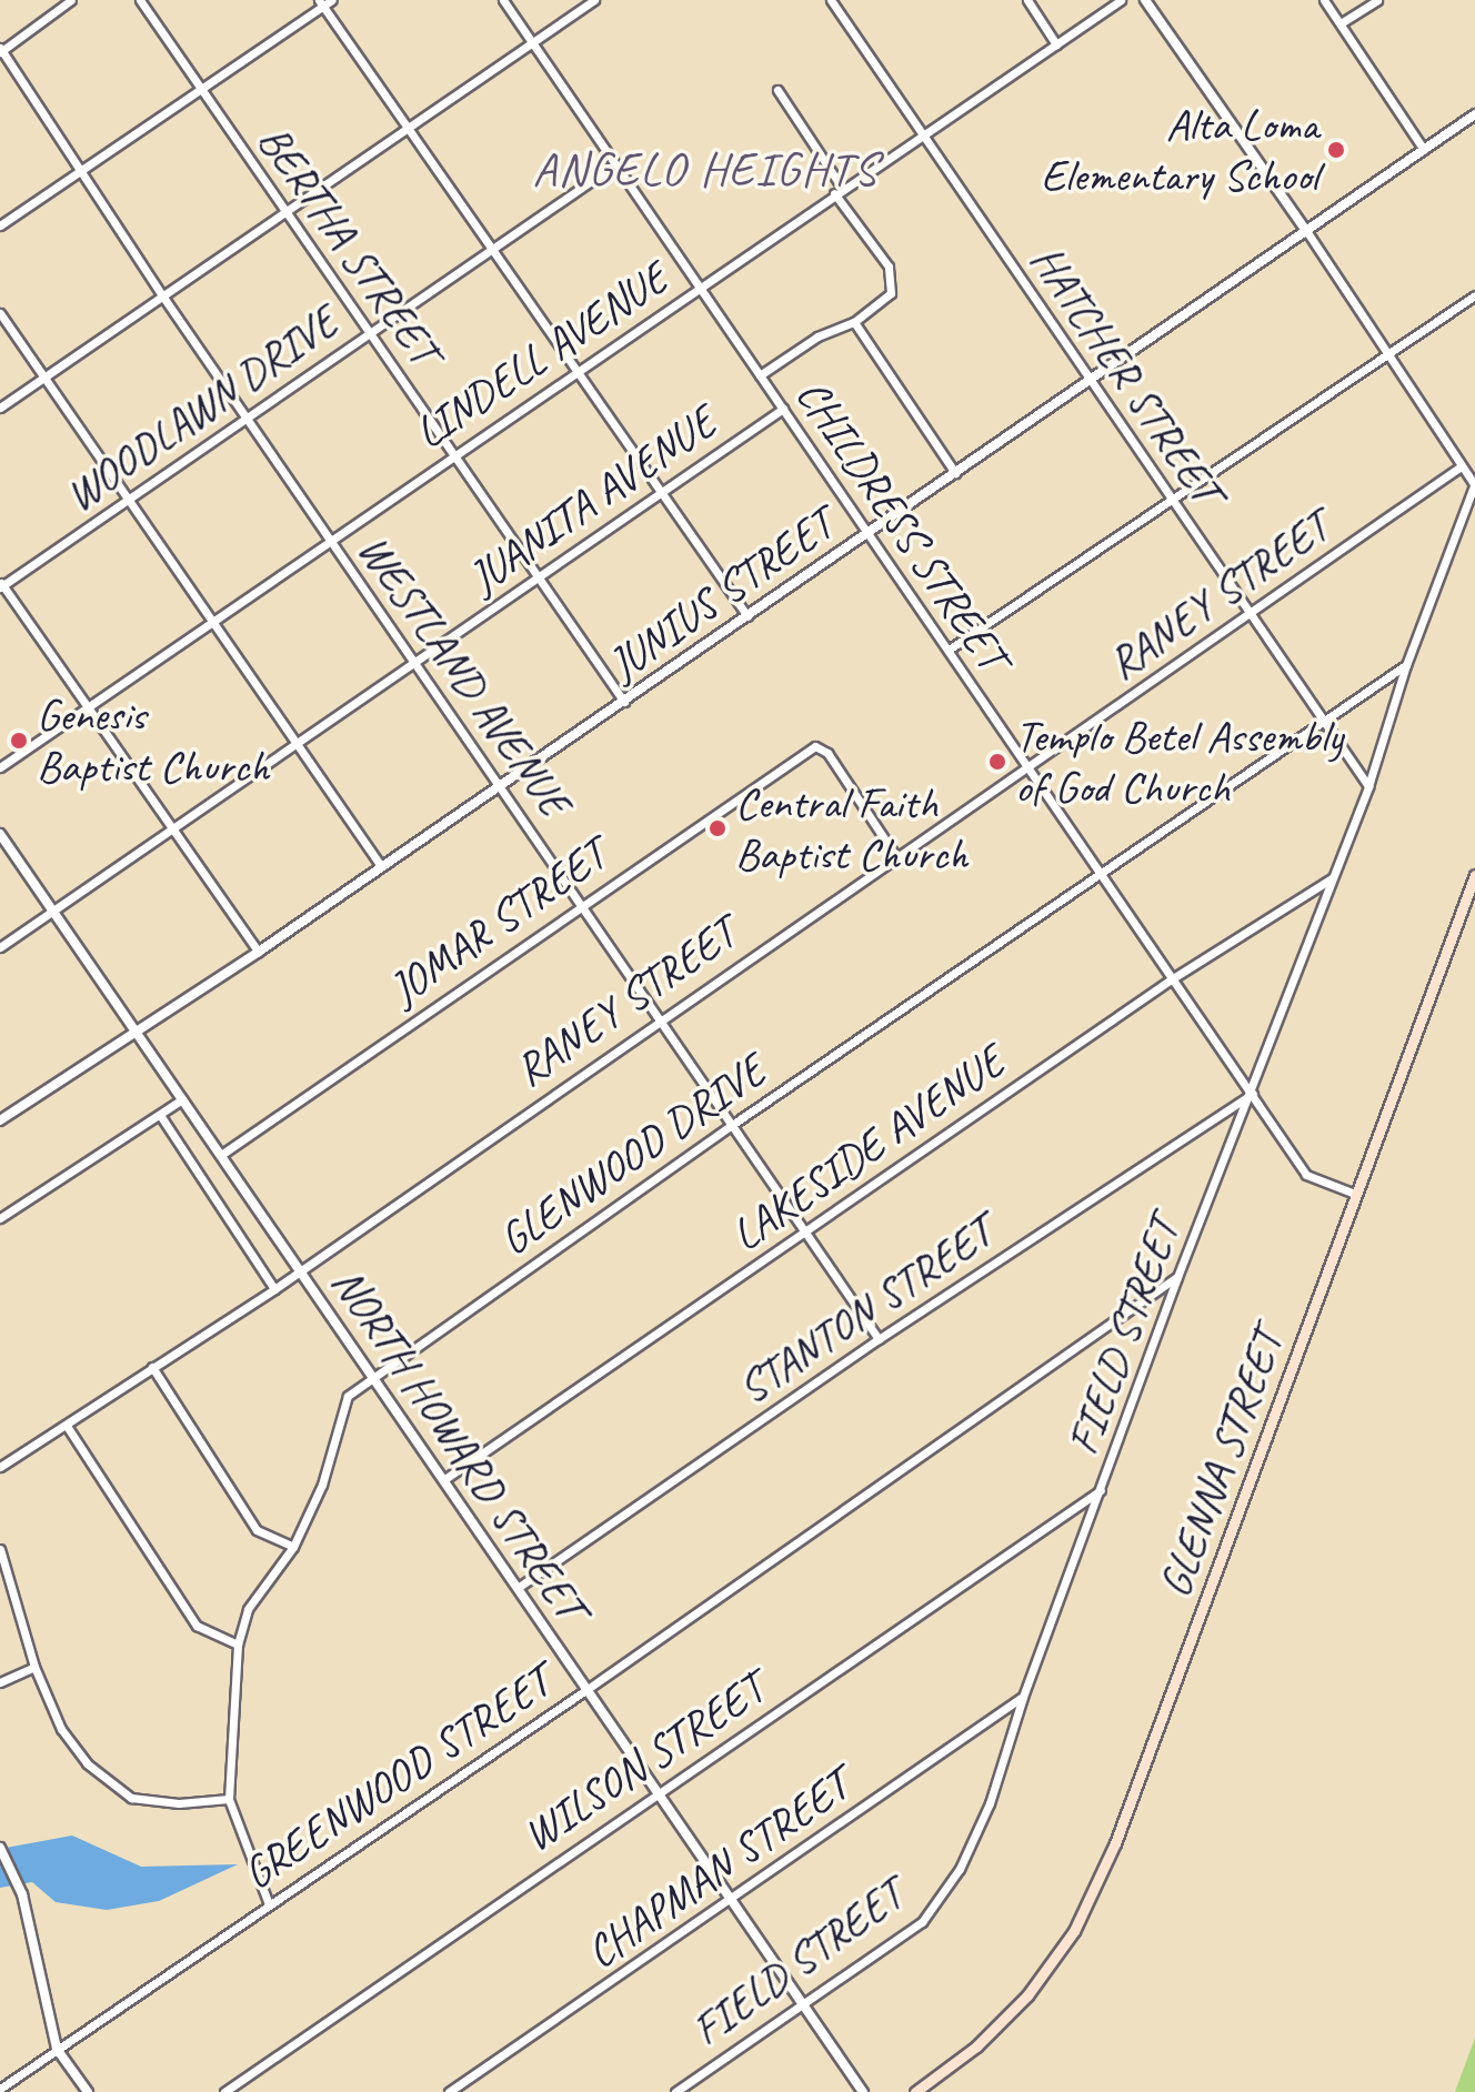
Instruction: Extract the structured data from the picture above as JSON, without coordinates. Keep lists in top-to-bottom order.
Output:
{
  "streets": {
    "main road": ["GLENNA STREET"],
    "street": [
      "BERTHA STREET",
      "LINDELL AVENUE",
      "HATCHER STREET",
      "WOODLAWN DRIVE",
      "JUANITA AVENUE",
      "CHILDRESS STREET",
      "JUNIUS STREET",
      "RANEY STREET",
      "WESTLAND AVENUE",
      "JOMAR STREET",
      "LAKESIDE AVENUE",
      "GLENWOOD DRIVE",
      "STANTON STREET",
      "FIELD STREET",
      "NORTH HOWARD STREET",
      "WILSON STREET",
      "GREENWOOD STREET",
      "CHAPMAN STREET"
    ]
  },
  "crossings": [
    ["BERTHA STREET", "LINDELL AVENUE"],
    ["BERTHA STREET", "WOODLAWN DRIVE"],
    ["BERTHA STREET", "JUANITA AVENUE"],
    ["BERTHA STREET", "JUNIUS STREET"],
    ["LINDELL AVENUE", "HATCHER STREET"],
    ["LINDELL AVENUE", "CHILDRESS STREET"],
    ["LINDELL AVENUE", "WESTLAND AVENUE"],
    ["HATCHER STREET", "JUNIUS STREET"],
    ["HATCHER STREET", "RANEY STREET"],
    ["HATCHER STREET", "GLENWOOD DRIVE"],
    ["HATCHER STREET", "FIELD STREET"],
    ["WOODLAWN DRIVE", "CHILDRESS STREET"],
    ["WOODLAWN DRIVE", "WESTLAND AVENUE"],
    ["JUANITA AVENUE", "CHILDRESS STREET"],
    ["JUANITA AVENUE", "WESTLAND AVENUE"],
    ["JUANITA AVENUE", "NORTH HOWARD STREET"],
    ["CHILDRESS STREET", "JUNIUS STREET"],
    ["CHILDRESS STREET", "RANEY STREET"],
    ["CHILDRESS STREET", "LAKESIDE AVENUE"],
    ["CHILDRESS STREET", "GLENWOOD DRIVE"],
    ["CHILDRESS STREET", "STANTON STREET"],
    ["CHILDRESS STREET", "FIELD STREET"],
    ["CHILDRESS STREET", "GLENNA STREET"],
    ["JUNIUS STREET", "WESTLAND AVENUE"],
    ["JUNIUS STREET", "NORTH HOWARD STREET"],
    ["RANEY STREET", "WESTLAND AVENUE"],
    ["RANEY STREET", "JOMAR STREET"],
    ["RANEY STREET", "NORTH HOWARD STREET"],
    ["WESTLAND AVENUE", "JOMAR STREET"],
    ["WESTLAND AVENUE", "LAKESIDE AVENUE"],
    ["WESTLAND AVENUE", "GLENWOOD DRIVE"],
    ["WESTLAND AVENUE", "STANTON STREET"],
    ["JOMAR STREET", "NORTH HOWARD STREET"],
    ["LAKESIDE AVENUE", "FIELD STREET"],
    ["LAKESIDE AVENUE", "NORTH HOWARD STREET"],
    ["GLENWOOD DRIVE", "FIELD STREET"],
    ["GLENWOOD DRIVE", "NORTH HOWARD STREET"],
    ["GLENWOOD DRIVE", "GREENWOOD STREET"],
    ["STANTON STREET", "FIELD STREET"],
    ["STANTON STREET", "NORTH HOWARD STREET"],
    ["FIELD STREET", "NORTH HOWARD STREET"],
    ["FIELD STREET", "WILSON STREET"],
    ["FIELD STREET", "GREENWOOD STREET"],
    ["FIELD STREET", "CHAPMAN STREET"],
    ["NORTH HOWARD STREET", "WILSON STREET"],
    ["NORTH HOWARD STREET", "GREENWOOD STREET"],
    ["NORTH HOWARD STREET", "CHAPMAN STREET"]
  ],
  "districts": ["ANGELO HEIGHTS"],
  "places": [
    "Alta Loma Elementary School",
    "Genesis Baptist Church",
    "Templo Betel Assembly of God Church",
    "Central Faith Baptist Church"
  ]
}
